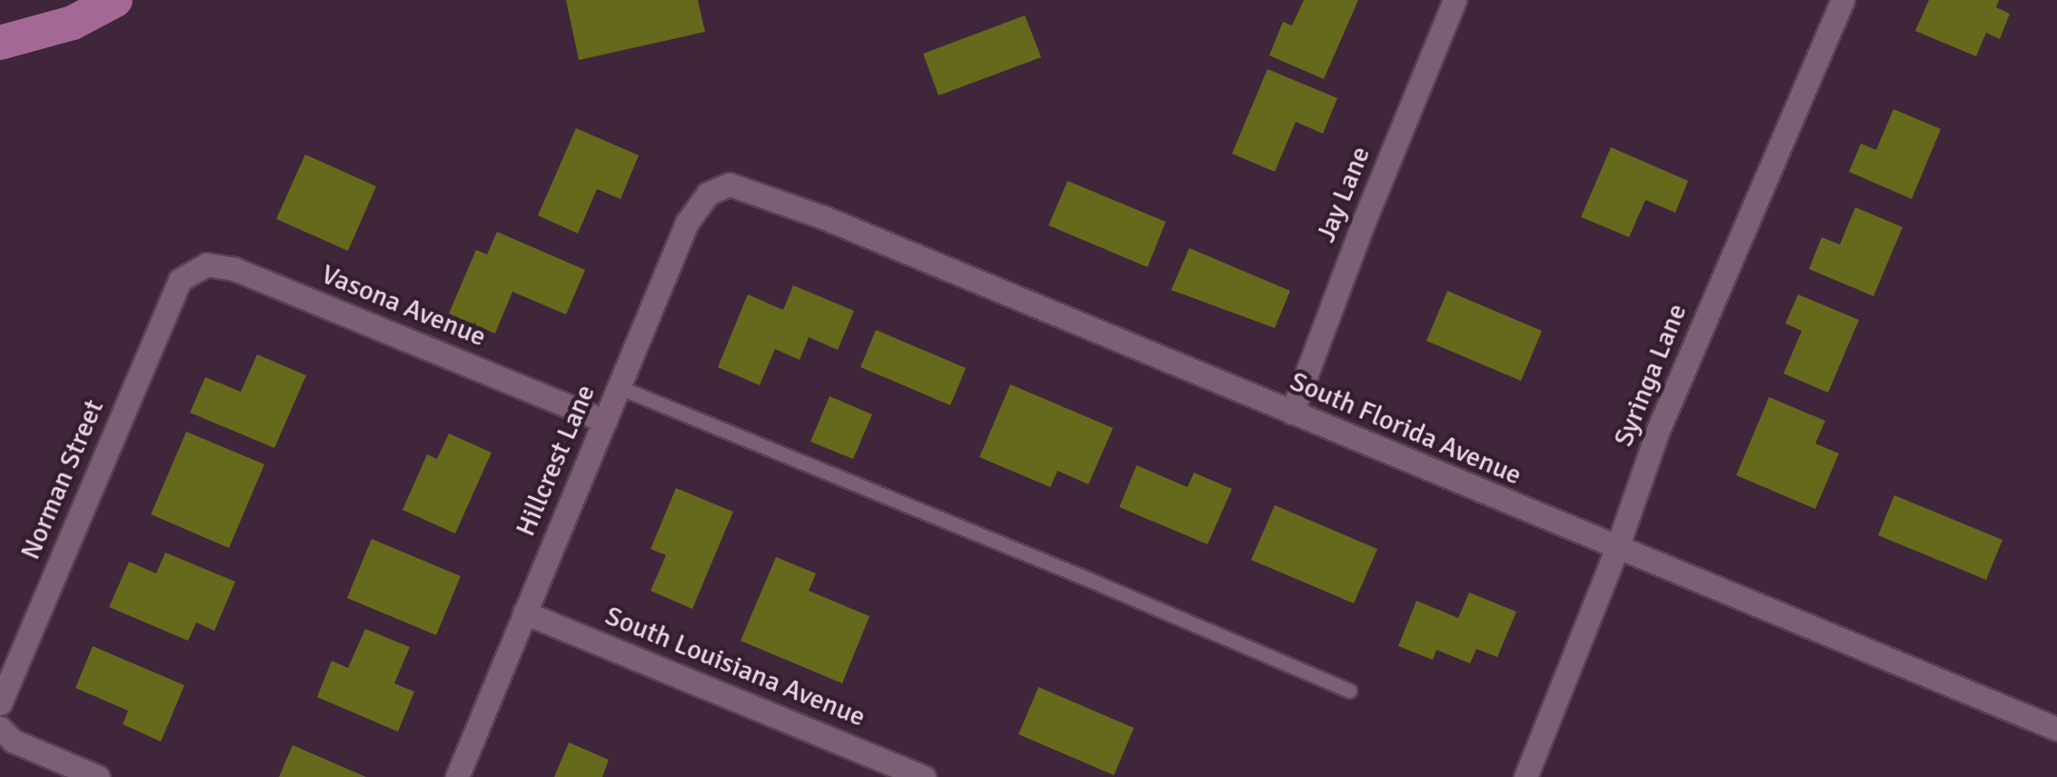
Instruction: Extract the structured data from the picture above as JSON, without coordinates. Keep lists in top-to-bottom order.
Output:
{
  "streets": {
    "street": [
      "Jay Lane",
      "Vasona Avenue",
      "Syringa Lane",
      "South Florida Avenue",
      "Hillcrest Lane",
      "Norman Street",
      "South Louisiana Avenue"
    ]
  },
  "crossings": [
    ["Jay Lane", "South Florida Avenue"],
    ["Vasona Avenue", "Hillcrest Lane"],
    ["Vasona Avenue", "Norman Street"],
    ["Syringa Lane", "South Florida Avenue"],
    ["South Florida Avenue", "Hillcrest Lane"],
    ["Hillcrest Lane", "South Louisiana Avenue"]
  ]
}
